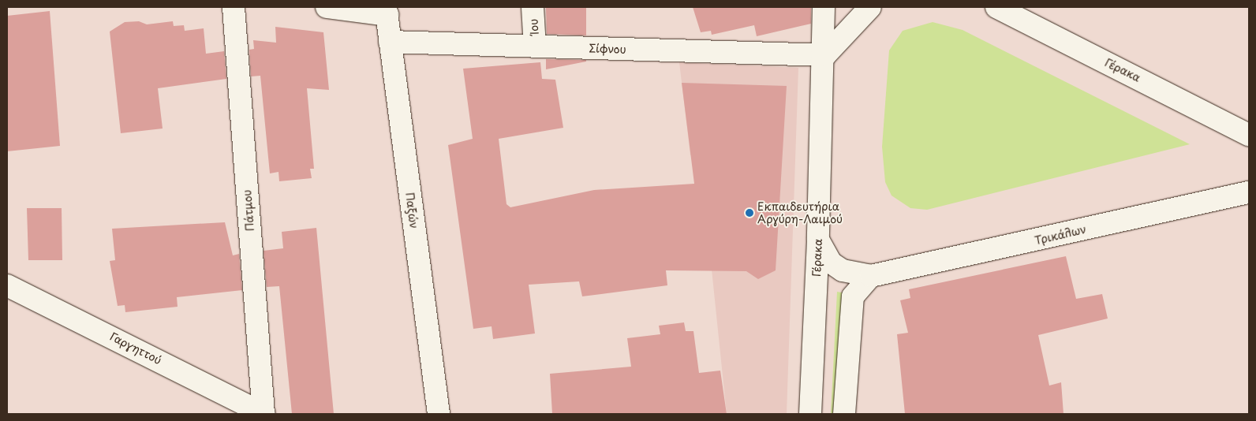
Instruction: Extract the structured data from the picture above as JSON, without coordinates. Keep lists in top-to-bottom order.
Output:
{
  "streets": {
    "street": [
      "Ίου",
      "Σίφνου",
      "Γέρακα",
      "Πάτμου",
      "Παξών",
      "Τρικάλων",
      "Γαργηττού"
    ]
  },
  "crossings": [
    ["Ίου", "Σίφνου"],
    ["Σίφνου", "Γέρακα"],
    ["Σίφνου", "Παξών"],
    ["Πάτμου", "Γαργηττού"]
  ],
  "places": ["Εκπαιδευτήρια Αργύρη-Λαιμού"]
}
